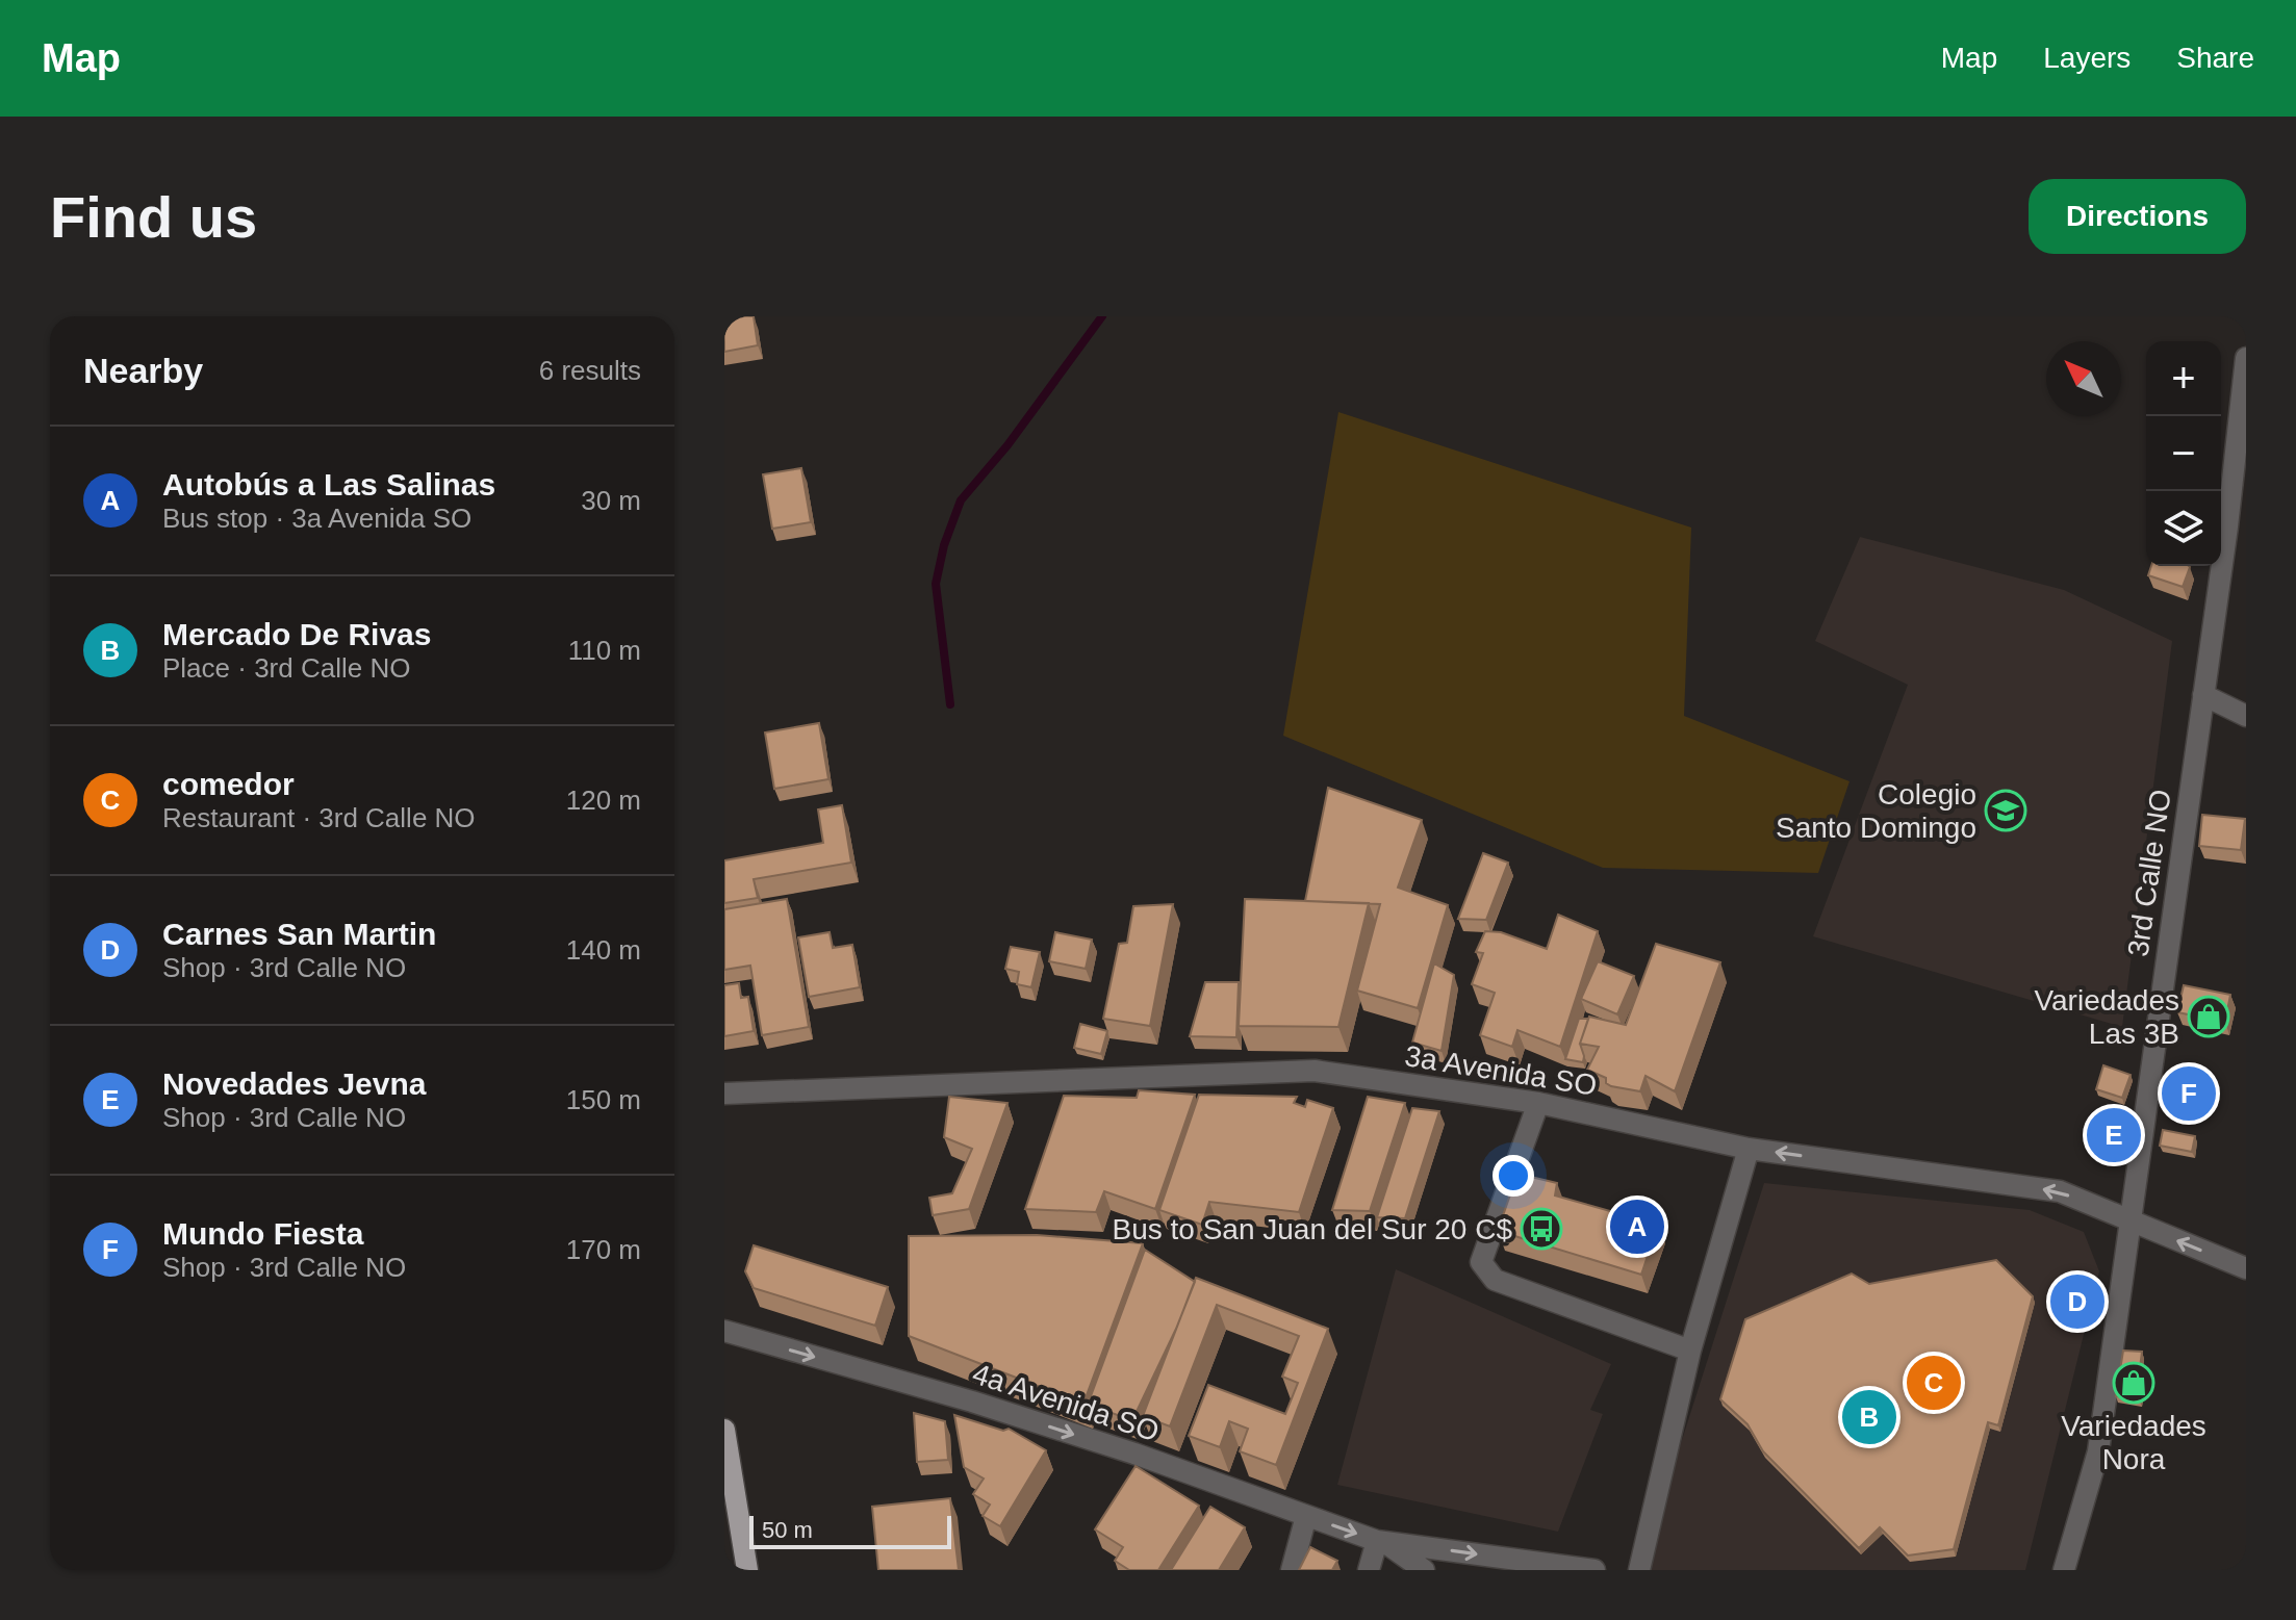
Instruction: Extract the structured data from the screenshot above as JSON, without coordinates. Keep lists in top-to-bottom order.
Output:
{
  "streets": {
    "street": ["3rd Calle NO", "3a Avenida SO", "4a Avenida SO"]
  },
  "crossings": [
    ["3rd Calle NO", "3a Avenida SO"]
  ],
  "one_way": ["4a Avenida SO"],
  "places": {
    "school or university": ["Colegio Santo Domingo"],
    "shop": ["Variedades Las 3B", "Variedades Nora"],
    "bus stop": ["Bus to San Juan del Sur 20 C$"]
  },
  "scale_bar": "50 m",
  "north": "top left",
  "page": {
    "header": "Map",
    "nav": ["Map", "Layers", "Share"],
    "buttons": "Directions",
    "title": "Find us",
    "heading": ["Nearby", "6 results"],
    "map_buttons": ["+", "−"],
    "list": [
      {
        "mark": "A",
        "name": "Autobús a Las Salinas",
        "note": "Bus stop · 3a Avenida SO",
        "value": "30 m"
      },
      {
        "mark": "B",
        "name": "Mercado De Rivas",
        "note": "Place · 3rd Calle NO",
        "value": "110 m"
      },
      {
        "mark": "C",
        "name": "comedor",
        "note": "Restaurant · 3rd Calle NO",
        "value": "120 m"
      },
      {
        "mark": "D",
        "name": "Carnes San Martin",
        "note": "Shop · 3rd Calle NO",
        "value": "140 m"
      },
      {
        "mark": "E",
        "name": "Novedades Jevna",
        "note": "Shop · 3rd Calle NO",
        "value": "150 m"
      },
      {
        "mark": "F",
        "name": "Mundo Fiesta",
        "note": "Shop · 3rd Calle NO",
        "value": "170 m"
      }
    ],
    "pins": [
      "F",
      "E",
      "A",
      "D",
      "C",
      "B"
    ],
    "scale": "50 m"
  }
}
